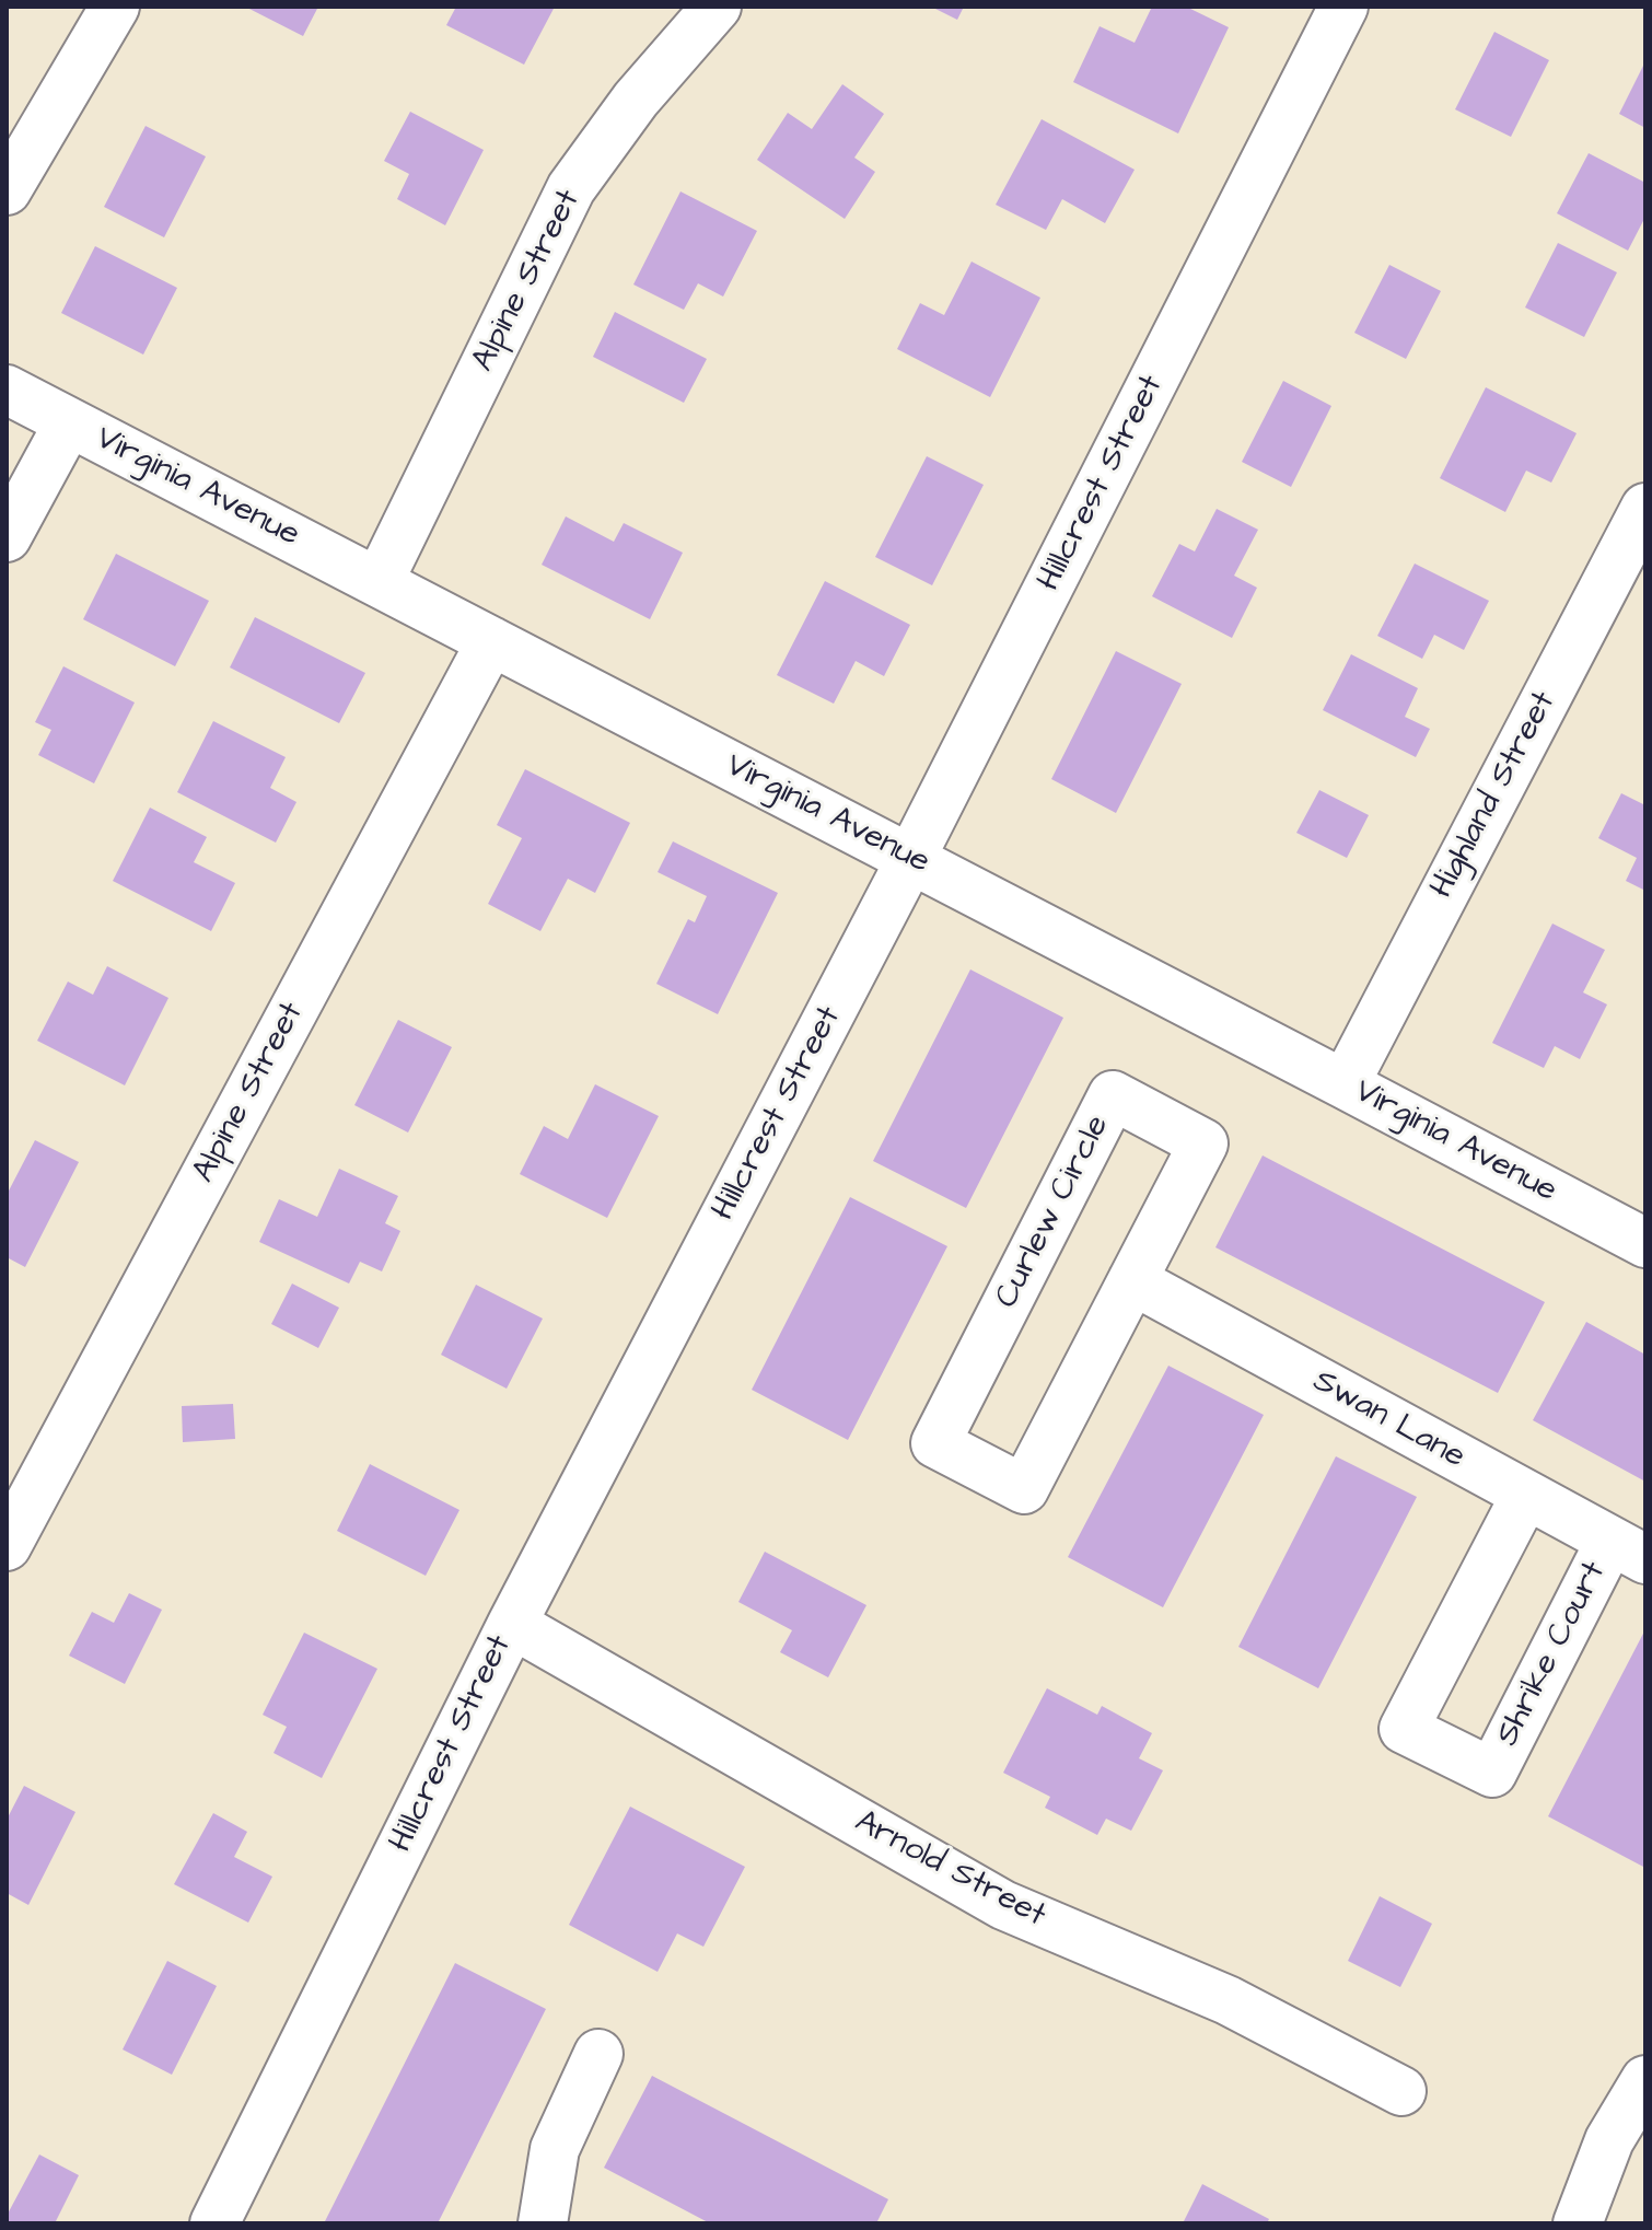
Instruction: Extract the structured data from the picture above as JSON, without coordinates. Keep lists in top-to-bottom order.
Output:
{
  "streets": {
    "street": [
      "Alpine Street",
      "Hillcrest Street",
      "Virginia Avenue",
      "Highland Street",
      "Curlew Circle",
      "Swan Lane",
      "Shrike Court",
      "Arnold Street"
    ]
  },
  "crossings": [
    ["Alpine Street", "Virginia Avenue"],
    ["Hillcrest Street", "Virginia Avenue"],
    ["Hillcrest Street", "Arnold Street"],
    ["Virginia Avenue", "Highland Street"],
    ["Curlew Circle", "Swan Lane"],
    ["Swan Lane", "Shrike Court"]
  ]
}
